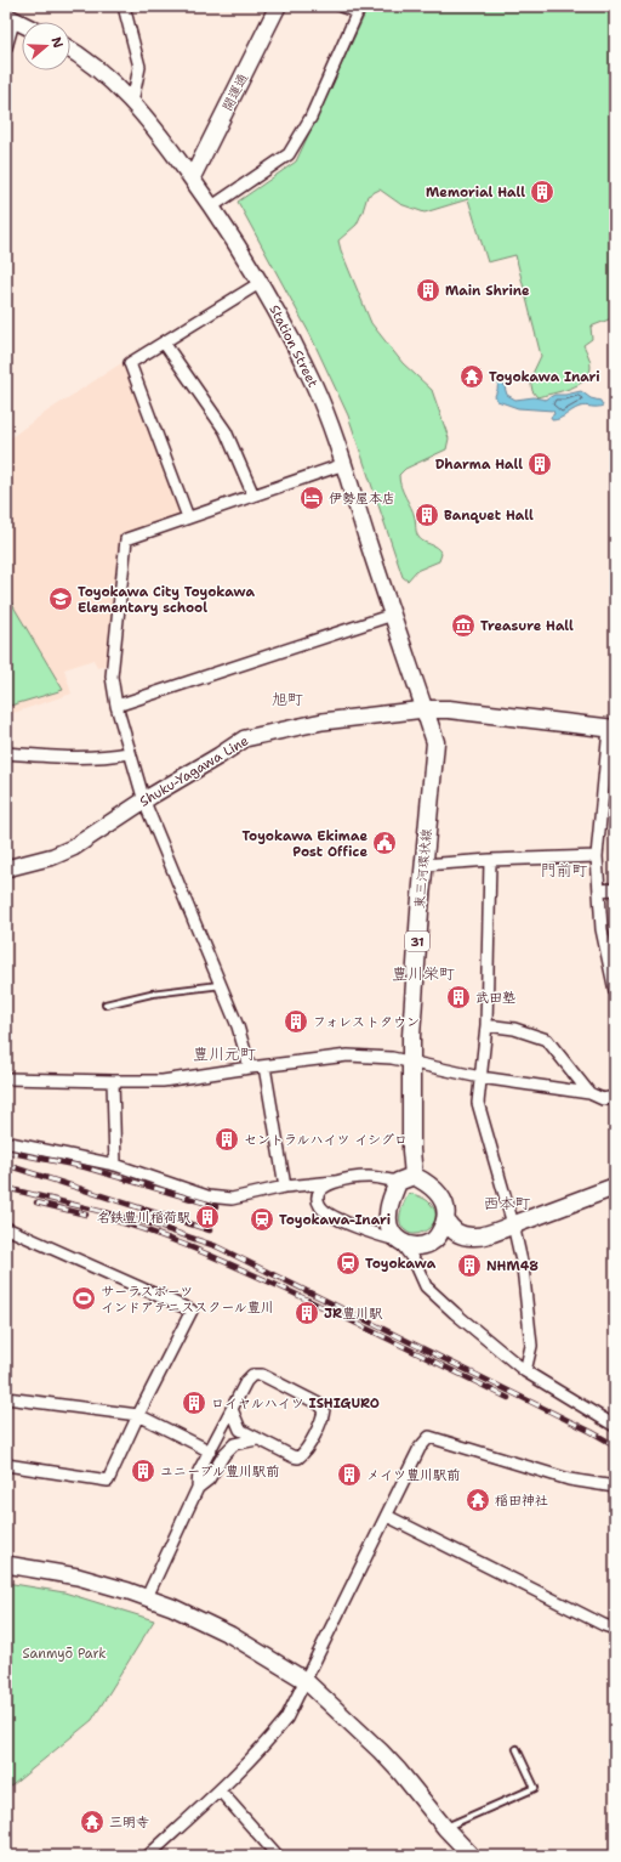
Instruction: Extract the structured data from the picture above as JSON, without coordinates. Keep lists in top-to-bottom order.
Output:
{
  "streets": {
    "main road": ["東三河環状線", "31"],
    "street": ["開運通", "Station Street", "Shuku-Yagawa Line"]
  },
  "crossings": [
    ["開運通", "Station Street"],
    ["Station Street", "Shuku-Yagawa Line"],
    ["Station Street", "東三河環状線"],
    ["Shuku-Yagawa Line", "東三河環状線"]
  ],
  "districts": [
    "旭町",
    "門前町",
    "豊川栄町",
    "豊川元町",
    "西本町"
  ],
  "parks": ["Sanmyō Park"],
  "places": {
    "building": [
      "Memorial Hall",
      "Main Shrine",
      "Dharma Hall",
      "Banquet Hall",
      "武田塾",
      "フォレストタウン",
      "セントラルハイツ イシグロ",
      "名鉄豊川稲荷駅",
      "NHM48",
      "JR豊川駅",
      "ロイヤルハイツ ISHIGURO",
      "ユニーブル豊川駅前",
      "メイツ豊川駅前"
    ],
    "temple": ["Toyokawa Inari", "稲田神社", "三明寺"],
    "hotel": ["伊勢屋本店"],
    "school or university": ["Toyokawa City Toyokawa Elementary school"],
    "museum": ["Treasure Hall"],
    "public building": ["Toyokawa Ekimae Post Office"],
    "station": ["Toyokawa-Inari", "Toyokawa"],
    "sports": ["サーラスポーツ インドアテニススクール豊川"]
  },
  "north": "right"
}
